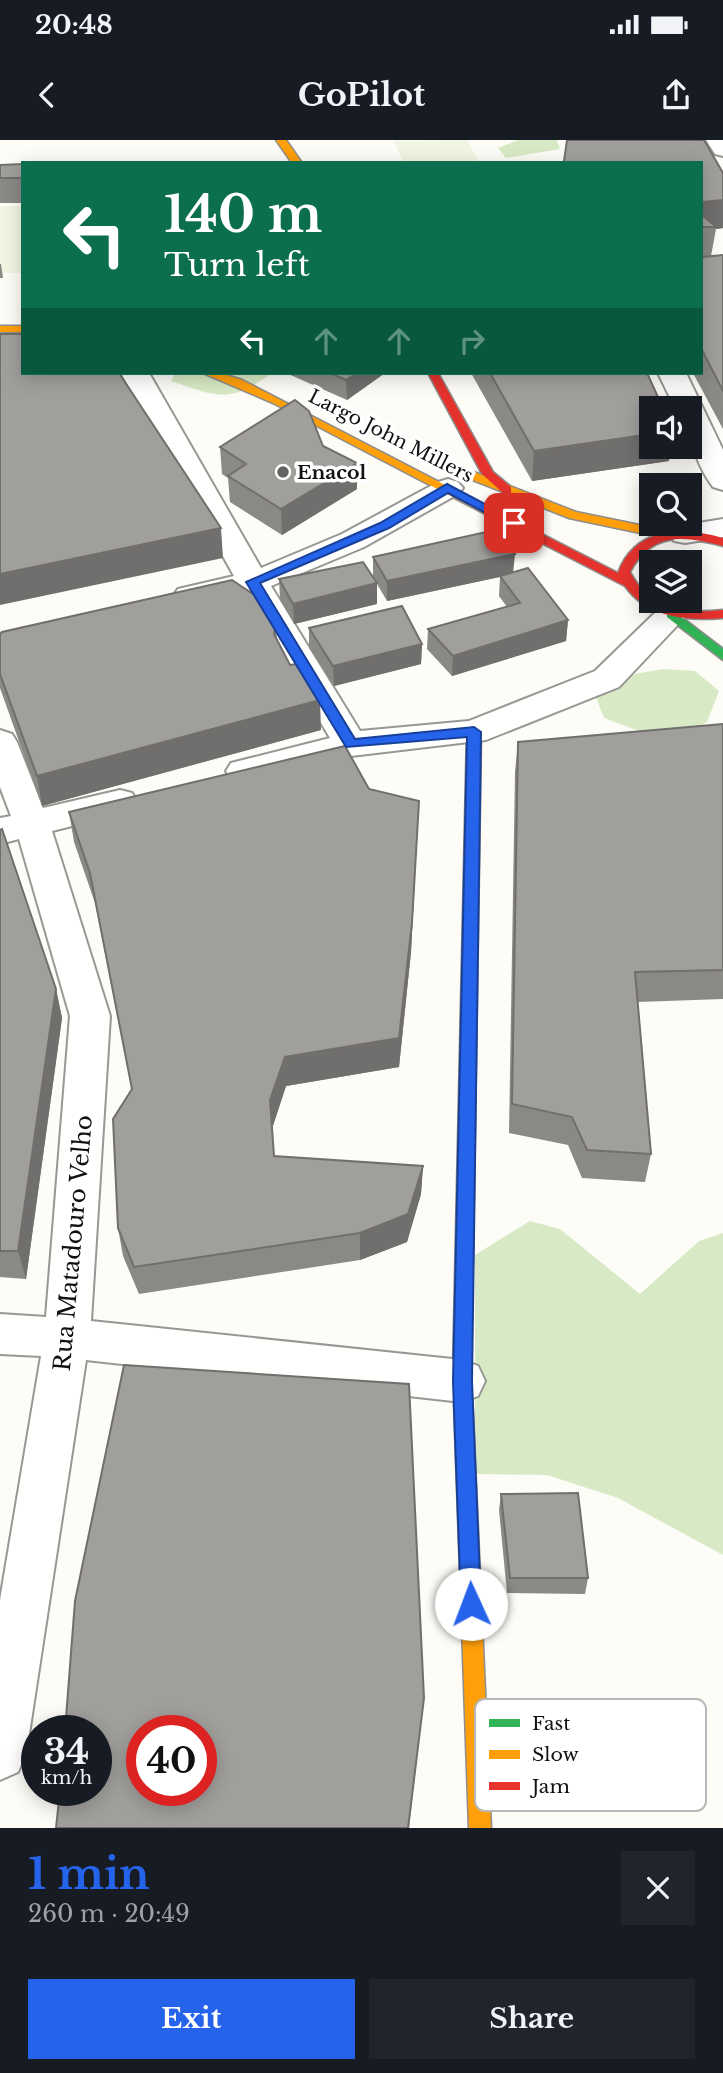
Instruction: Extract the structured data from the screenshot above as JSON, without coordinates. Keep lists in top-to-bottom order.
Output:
{
  "streets": {
    "street": ["Largo John Millers", "Rua Matadouro Velho"]
  },
  "places": ["Enacol"],
  "legend": ["Fast", "Slow", "Jam"],
  "page": {
    "status": "20:48",
    "header": "GoPilot",
    "turn": ["140 m", "Turn left"],
    "speed": "34 km/h",
    "limit": "40",
    "heading": ["1 min", "260 m · 20:49"],
    "buttons": ["Exit", "Share"]
  }
}
